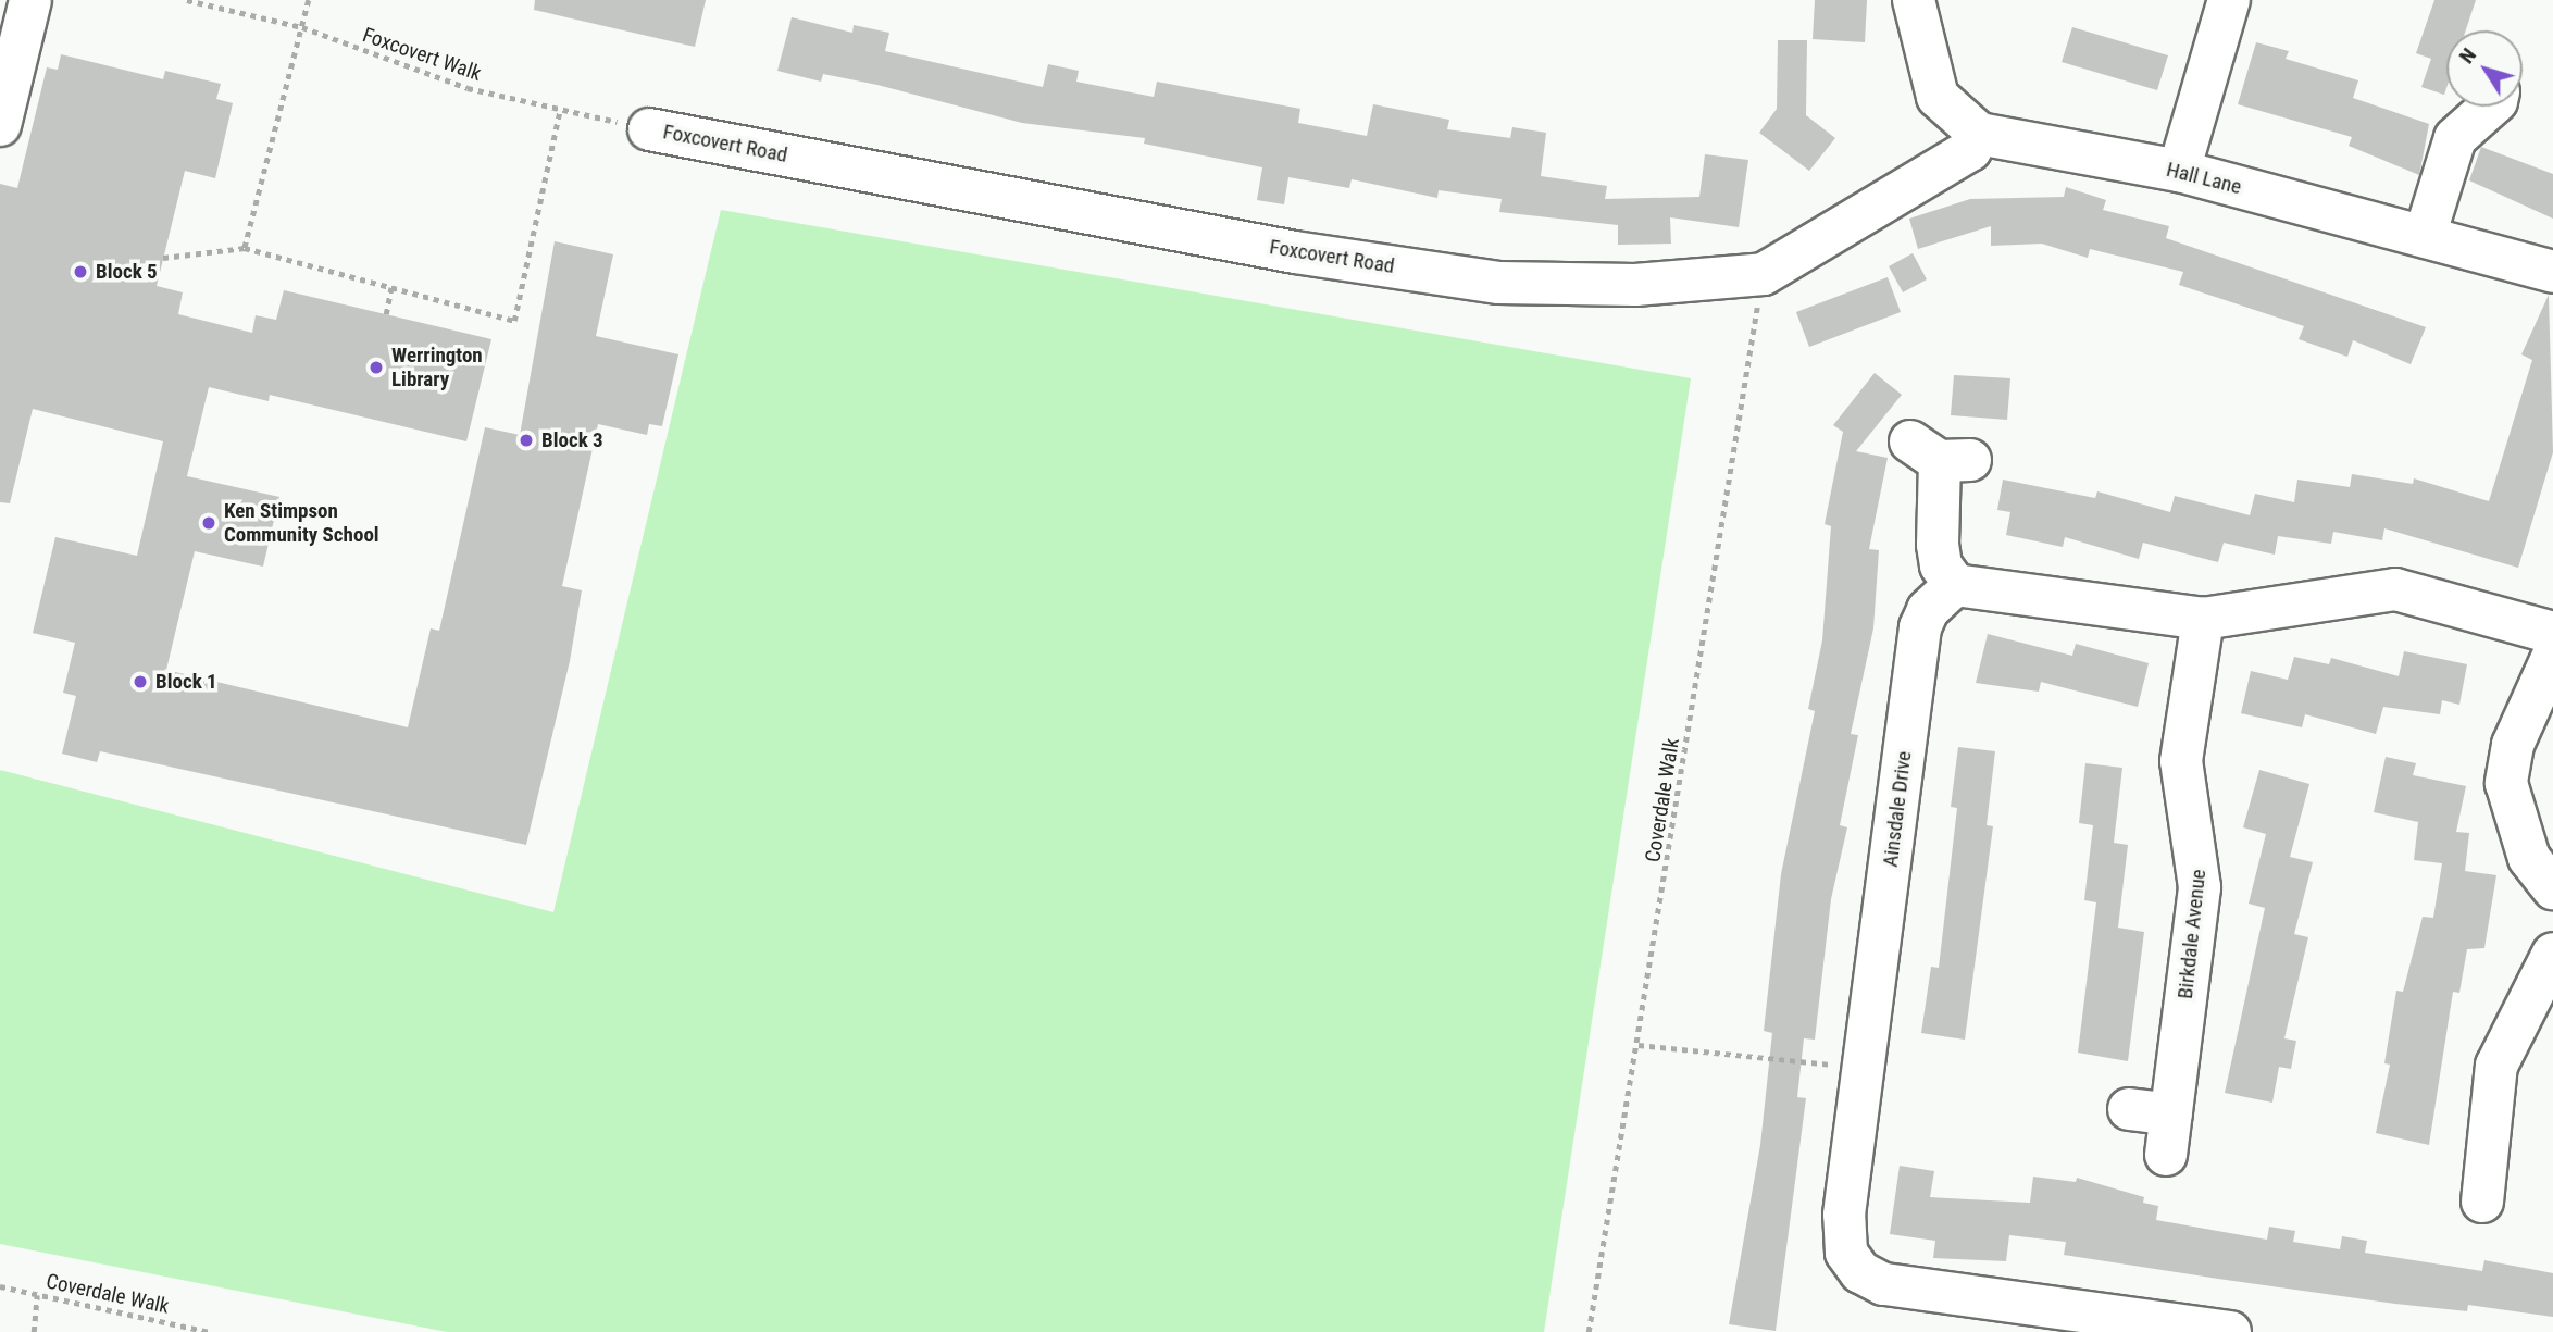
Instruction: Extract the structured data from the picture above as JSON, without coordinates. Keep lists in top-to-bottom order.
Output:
{
  "streets": {
    "street": [
      "Foxcovert Road",
      "Hall Lane",
      "Ainsdale Drive",
      "Birkdale Avenue"
    ],
    "path": ["Foxcovert Walk", "Coverdale Walk"]
  },
  "crossings": [
    ["Foxcovert Walk", "Foxcovert Road"],
    ["Foxcovert Road", "Hall Lane"],
    ["Foxcovert Road", "Coverdale Walk"]
  ],
  "places": [
    "Block 5",
    "Werrington Library",
    "Block 3",
    "Ken Stimpson Community School",
    "Block 1"
  ],
  "north": "top left"
}
